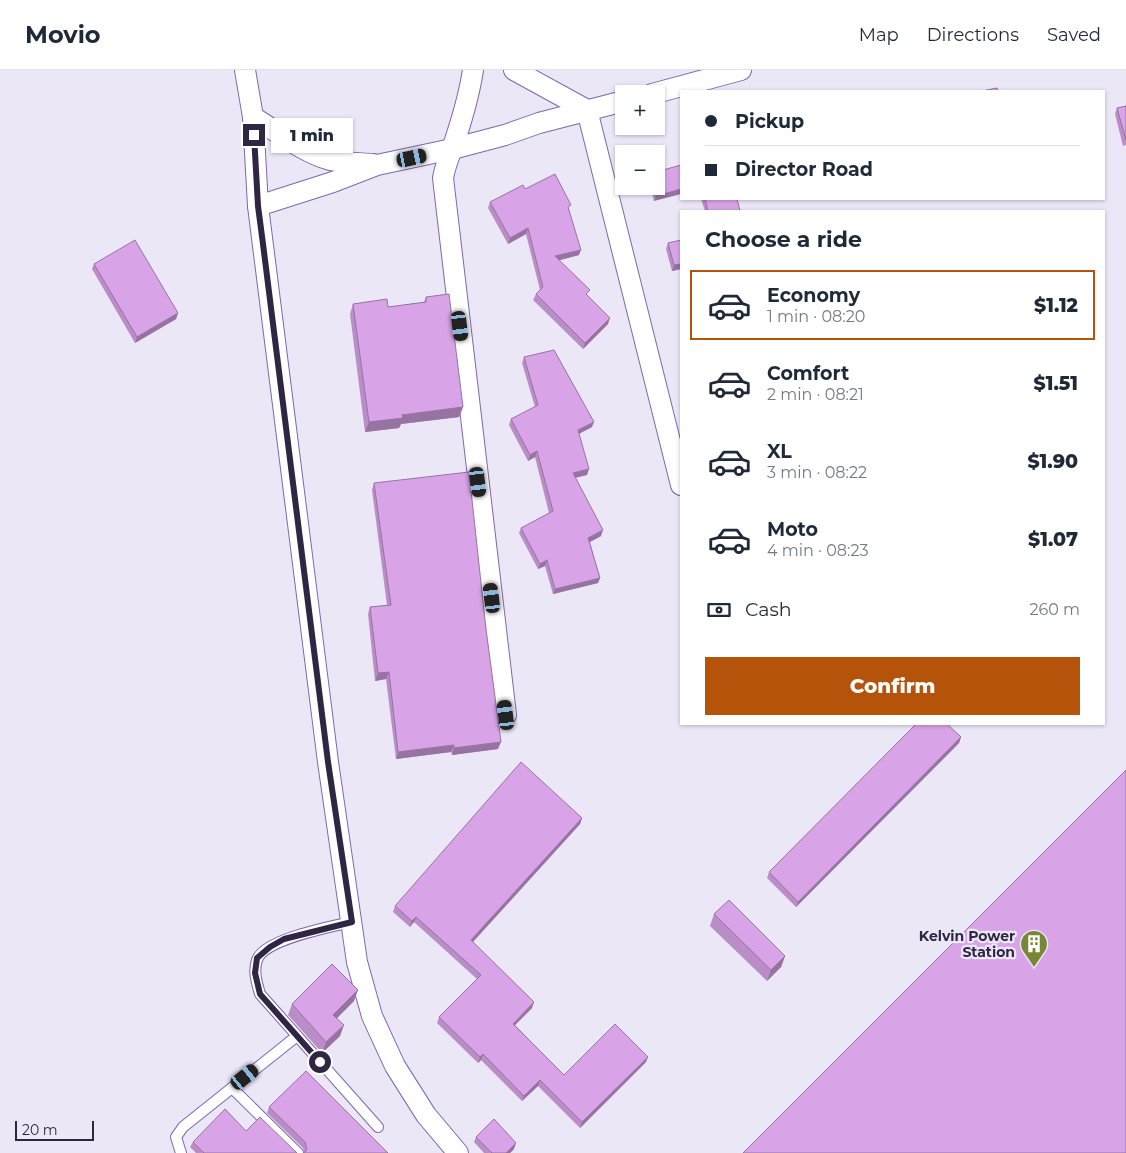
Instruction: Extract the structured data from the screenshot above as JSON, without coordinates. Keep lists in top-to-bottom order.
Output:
{
  "places": {
    "building": ["Kelvin Power Station"]
  },
  "scale_bar": "20 m",
  "page": {
    "header": "Movio",
    "nav": ["Map", "Directions", "Saved"],
    "map_buttons": ["+", "−"],
    "banner": ["Pickup", "Director Road"],
    "bubble": "1 min",
    "heading": "Choose a ride",
    "list": [
      {
        "name": "Economy",
        "note": "1 min · 08:20",
        "value": "$1.12"
      },
      {
        "name": "Comfort",
        "note": "2 min · 08:21",
        "value": "$1.51"
      },
      {
        "name": "XL",
        "note": "3 min · 08:22",
        "value": "$1.90"
      },
      {
        "name": "Moto",
        "note": "4 min · 08:23",
        "value": "$1.07"
      }
    ],
    "pay": ["Cash", "260 m"],
    "buttons": "Confirm",
    "scale": "20 m"
  }
}
